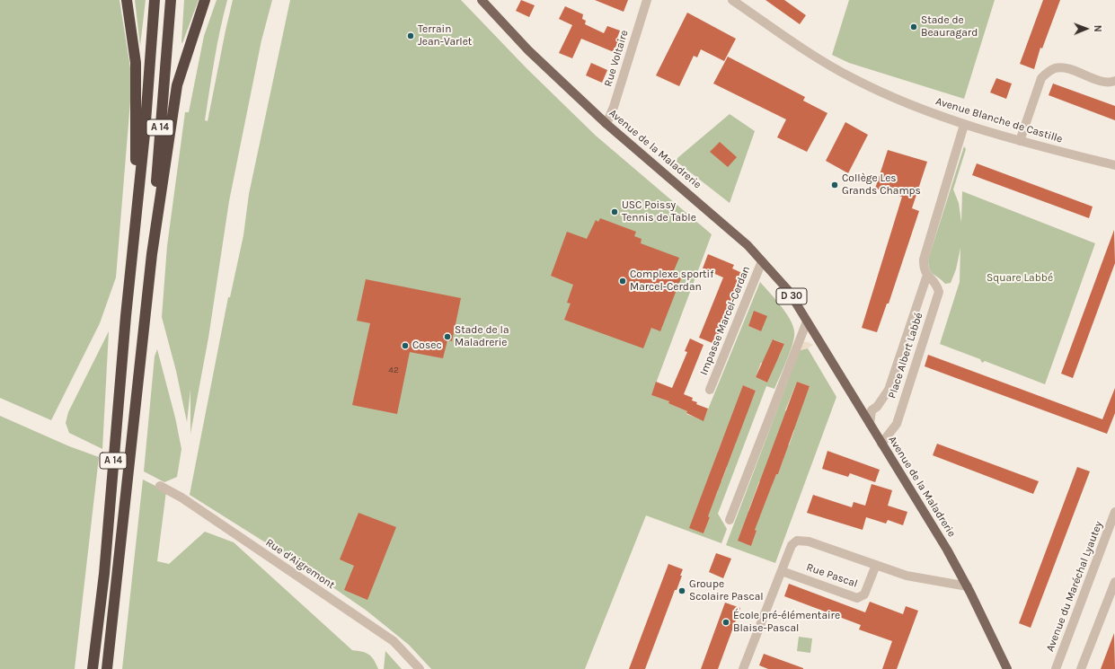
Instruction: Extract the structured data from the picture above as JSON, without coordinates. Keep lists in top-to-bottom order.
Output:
{
  "streets": {
    "highway": ["A 14"],
    "main road": ["Avenue de la Maladrerie", "D 30"],
    "street": [
      "Rue Voltaire",
      "Avenue Blanche de Castille",
      "Impasse Marcel-Cerdan",
      "Place Albert Labbé",
      "Rue d'Aigremont",
      "Rue Pascal",
      "Avenue du Maréchal Lyautey"
    ]
  },
  "crossings": [
    ["Rue Voltaire", "Avenue de la Maladrerie"],
    ["Avenue Blanche de Castille", "Place Albert Labbé"],
    ["Avenue de la Maladrerie", "Impasse Marcel-Cerdan"],
    ["Avenue de la Maladrerie", "Place Albert Labbé"]
  ],
  "parks": ["Square Labbé"],
  "places": [
    "Stade de Beauragard",
    "Terrain Jean-Varlet",
    "Collège Les Grands Champs",
    "USC Poissy Tennis de Table",
    "Complexe sportif Marcel-Cerdan",
    "Stade de la Maladrerie",
    "Cosec",
    "Groupe Scolaire Pascal",
    "École pré-élémentaire Blaise-Pascal"
  ],
  "house_numbers": ["42"],
  "north": "right"
}
